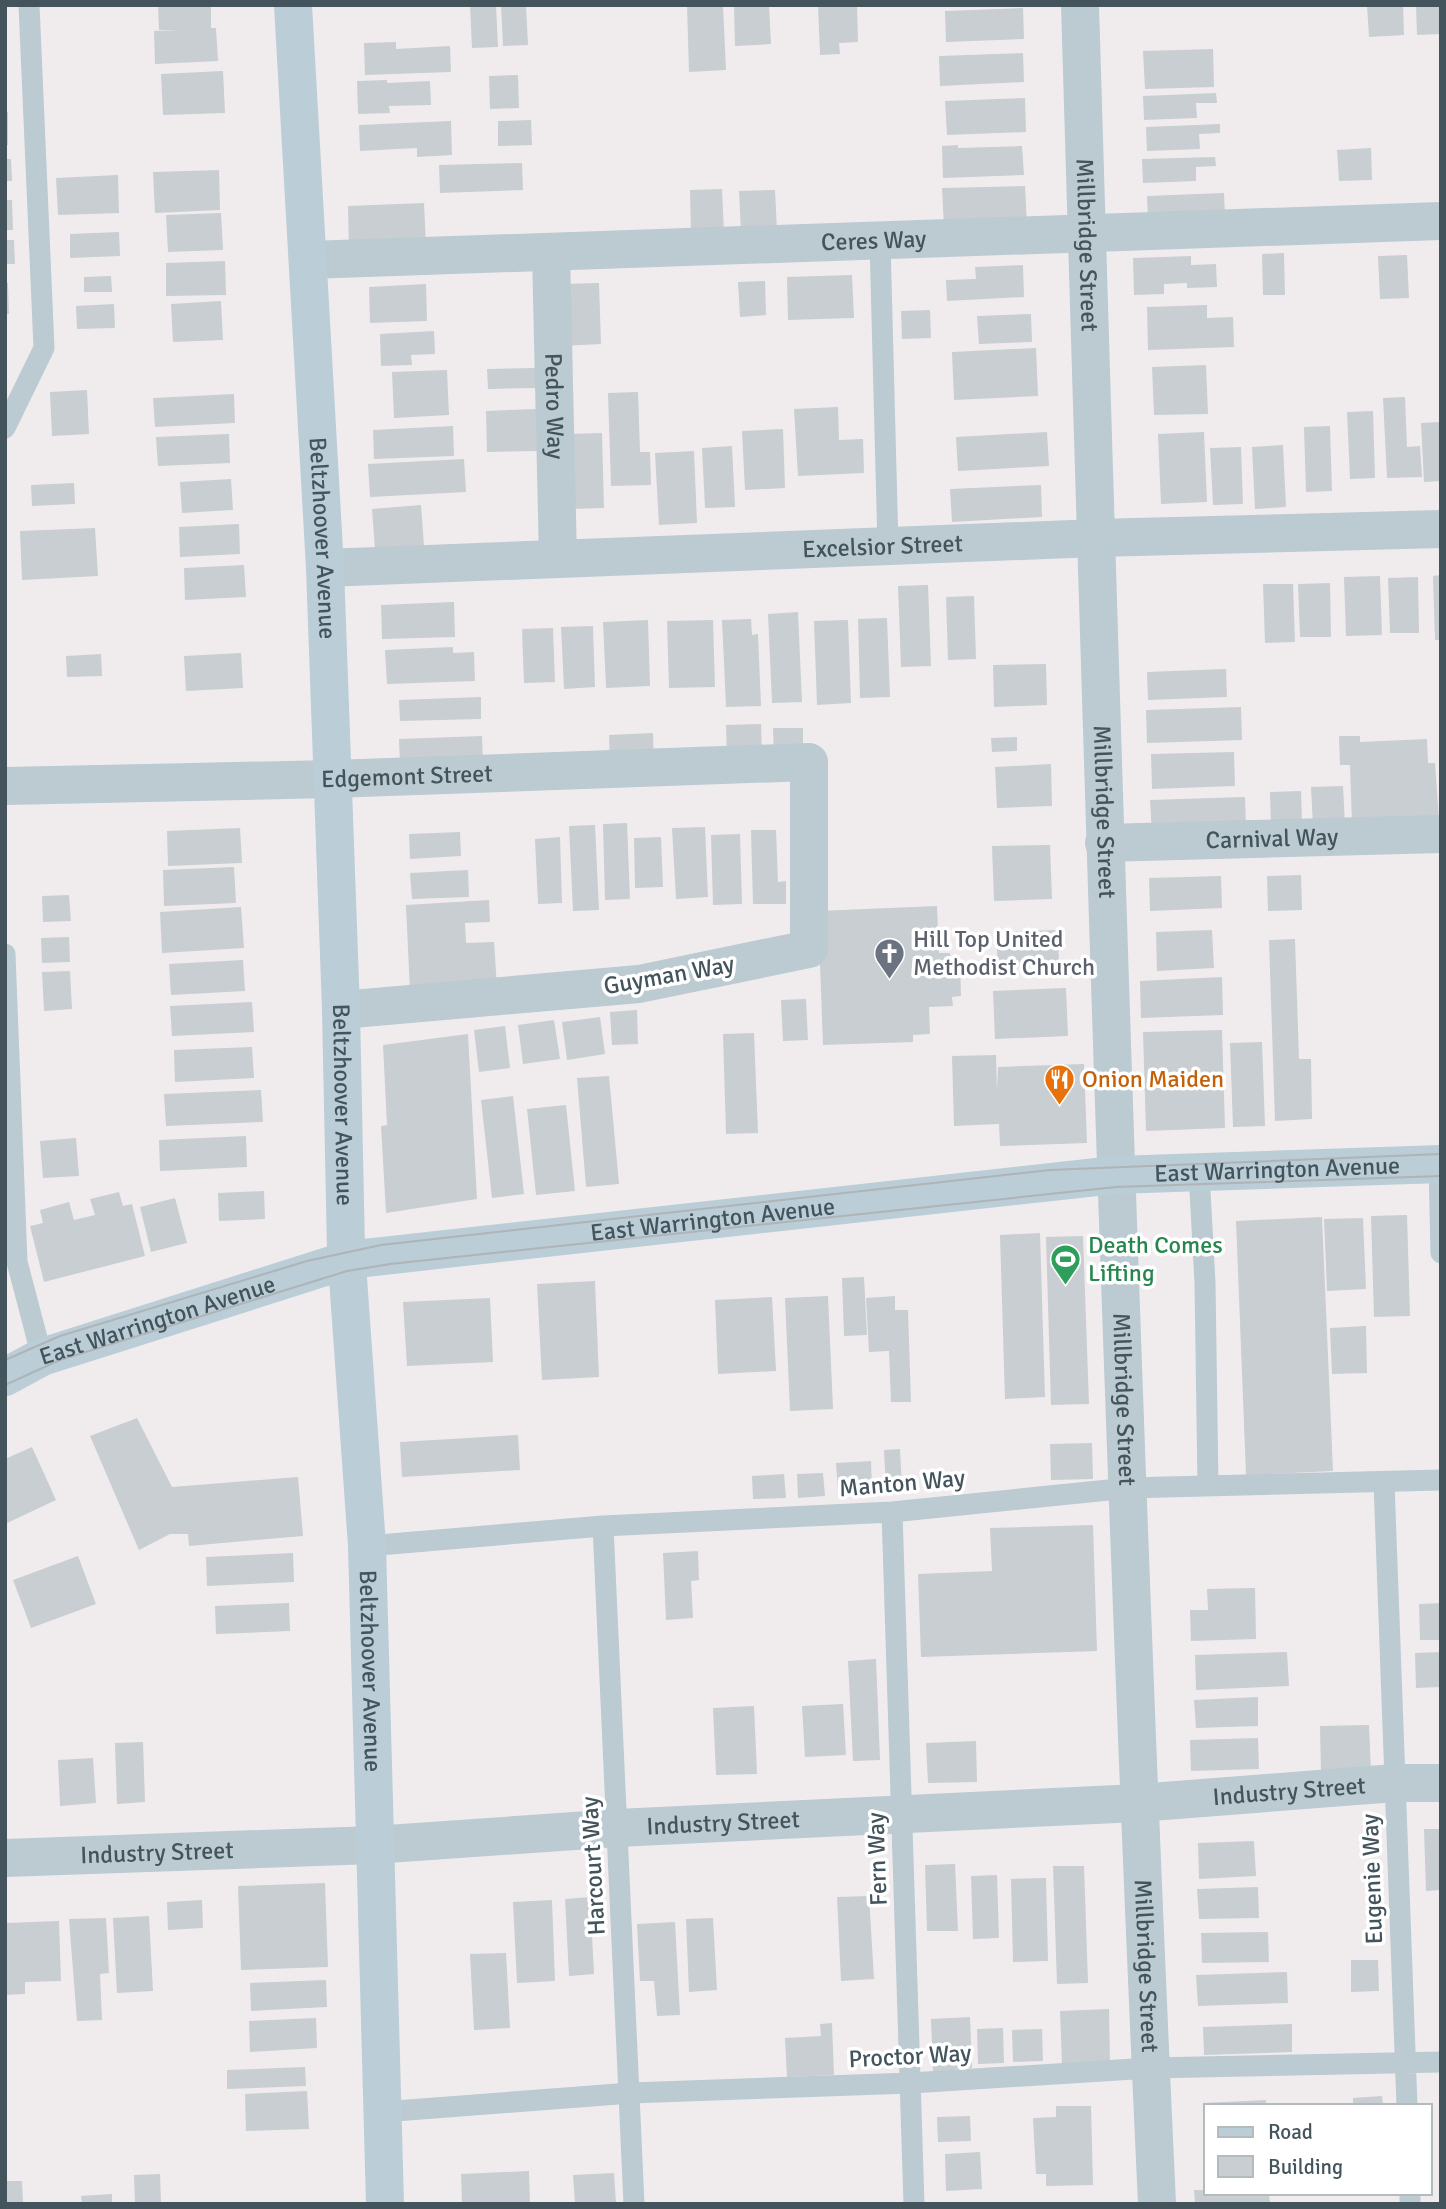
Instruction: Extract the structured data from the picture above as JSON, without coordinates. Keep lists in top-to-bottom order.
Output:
{
  "streets": {
    "street": [
      "Ceres Way",
      "Millbridge Street",
      "Pedro Way",
      "Beltzhoover Avenue",
      "Excelsior Street",
      "Edgemont Street",
      "Carnival Way",
      "Guyman Way",
      "East Warrington Avenue",
      "Industry Street"
    ],
    "lane": [
      "Manton Way",
      "Fern Way",
      "Harcourt Way",
      "Eugenie Way",
      "Proctor Way"
    ]
  },
  "crossings": [
    ["Ceres Way", "Millbridge Street"],
    ["Ceres Way", "Pedro Way"],
    ["Ceres Way", "Beltzhoover Avenue"],
    ["Millbridge Street", "Excelsior Street"],
    ["Millbridge Street", "Carnival Way"],
    ["Millbridge Street", "East Warrington Avenue"],
    ["Millbridge Street", "Manton Way"],
    ["Millbridge Street", "Industry Street"],
    ["Millbridge Street", "Proctor Way"],
    ["Pedro Way", "Excelsior Street"],
    ["Beltzhoover Avenue", "Excelsior Street"],
    ["Beltzhoover Avenue", "Edgemont Street"],
    ["Beltzhoover Avenue", "Guyman Way"],
    ["Beltzhoover Avenue", "East Warrington Avenue"],
    ["Beltzhoover Avenue", "Manton Way"],
    ["Beltzhoover Avenue", "Industry Street"],
    ["Beltzhoover Avenue", "Proctor Way"],
    ["Edgemont Street", "Guyman Way"],
    ["Manton Way", "Fern Way"],
    ["Manton Way", "Harcourt Way"],
    ["Manton Way", "Eugenie Way"],
    ["Industry Street", "Fern Way"],
    ["Industry Street", "Harcourt Way"],
    ["Industry Street", "Eugenie Way"],
    ["Fern Way", "Proctor Way"],
    ["Harcourt Way", "Proctor Way"],
    ["Eugenie Way", "Proctor Way"]
  ],
  "places": {
    "church": ["Hill Top United Methodist Church"],
    "restaurant": ["Onion Maiden"],
    "sports": ["Death Comes Lifting"]
  },
  "legend": ["Road", "Building"]
}
